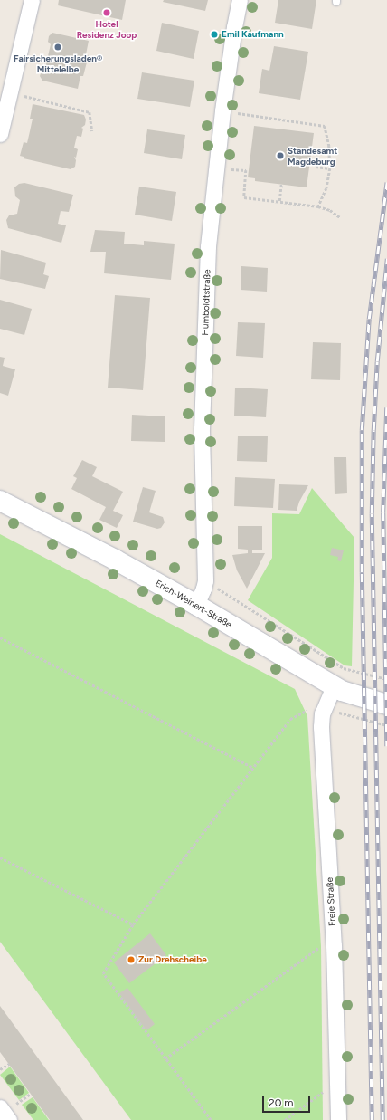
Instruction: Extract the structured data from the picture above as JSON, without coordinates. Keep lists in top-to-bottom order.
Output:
{
  "streets": {
    "main road": ["Erich-Weinert-Straße"],
    "street": ["Humboldtstraße", "Freie Straße"]
  },
  "crossings": [
    ["Humboldtstraße", "Erich-Weinert-Straße"],
    ["Erich-Weinert-Straße", "Freie Straße"]
  ],
  "places": [
    "Hotel Residenz Joop",
    "Emil Kaufmann",
    "Fairsicherungsladen® Mittelelbe",
    "Standesamt Magdeburg",
    "Zur Drehscheibe"
  ],
  "scale_bar": "20 m"
}
